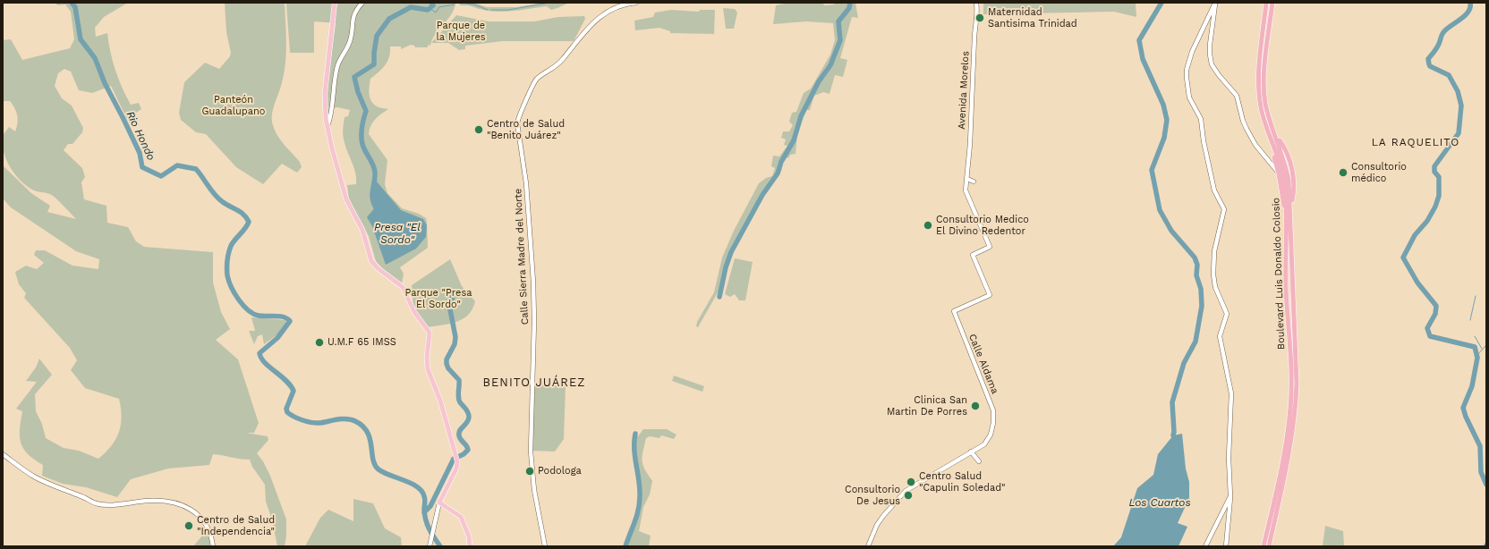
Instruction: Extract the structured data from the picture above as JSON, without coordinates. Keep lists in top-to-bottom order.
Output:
{
  "streets": {
    "highway": ["Boulevard Luis Donaldo Colosio"],
    "main road": ["Avenida Morelos", "Calle Sierra Madre del Norte", "Calle Aldama"]
  },
  "crossings": [
    ["Avenida Morelos", "Calle Aldama"]
  ],
  "districts": ["LA RAQUELITO", "BENITO JUÁREZ"],
  "water": ["Rio Hondo", "Presa \"El Sordo\"", "Los Cuartos"],
  "parks": ["Parque de la Mujeres", "Panteón Guadalupano", "Parque \"Presa El Sordo\""],
  "places": [
    "Maternidad Santisima Trinidad",
    "Centro de Salud \"Benito Juárez\"",
    "Consultorio médico",
    "Consultorio Medico El Divino Redentor",
    "U.M.F 65 IMSS",
    "Clinica San Martin De Porres",
    "Podologa",
    "Centro Salud \"Capulin Soledad\"",
    "Consultorio De Jesus",
    "Centro de Salud \"Independencia\""
  ]
}
